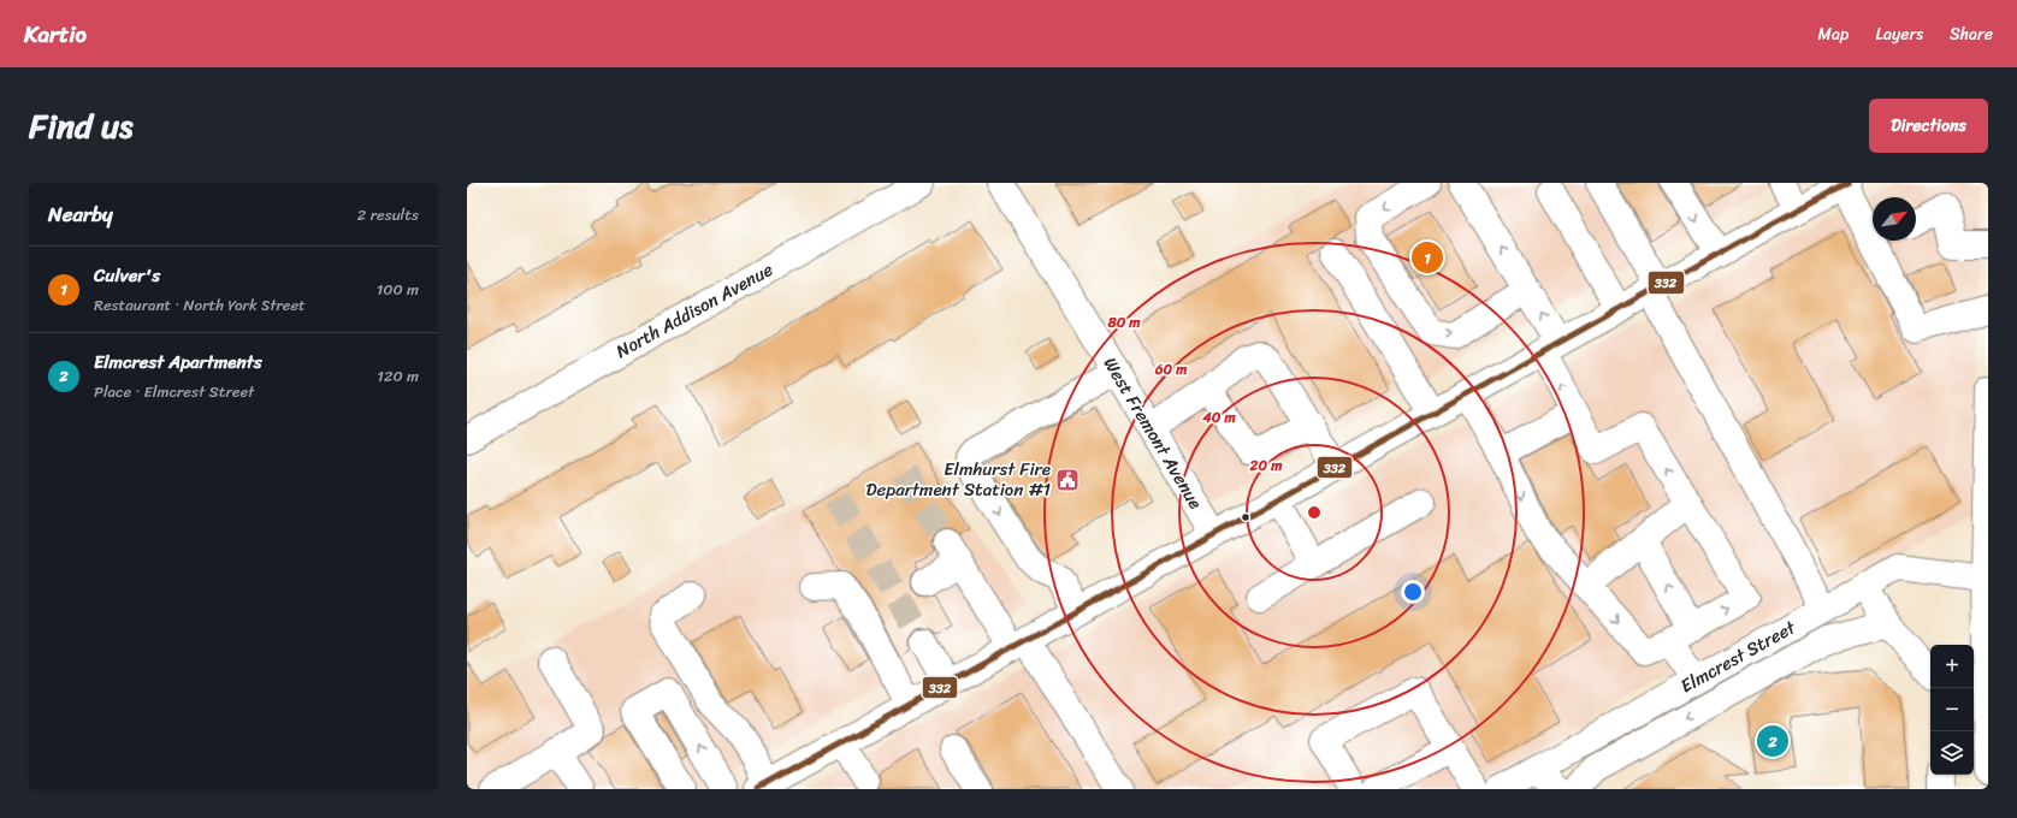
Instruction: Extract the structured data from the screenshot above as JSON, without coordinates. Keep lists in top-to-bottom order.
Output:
{
  "streets": {
    "street": ["North Addison Avenue", "West Fremont Avenue", "Elmcrest Street"]
  },
  "places": {
    "public building": ["Elmhurst Fire Department Station #1"]
  },
  "lines": ["transit line 332"],
  "north": "top right",
  "page": {
    "header": "Kartio",
    "nav": ["Map", "Layers", "Share"],
    "title": "Find us",
    "buttons": "Directions",
    "heading": ["Nearby", "2 results"],
    "pins": ["1", "2"],
    "list": [
      {
        "mark": "1",
        "name": "Culver's",
        "note": "Restaurant · North York Street",
        "value": "100 m"
      },
      {
        "mark": "2",
        "name": "Elmcrest Apartments",
        "note": "Place · Elmcrest Street",
        "value": "120 m"
      }
    ],
    "map_buttons": ["+", "−"]
  },
  "rings": [
    "80 m",
    "60 m",
    "40 m",
    "20 m"
  ]
}
